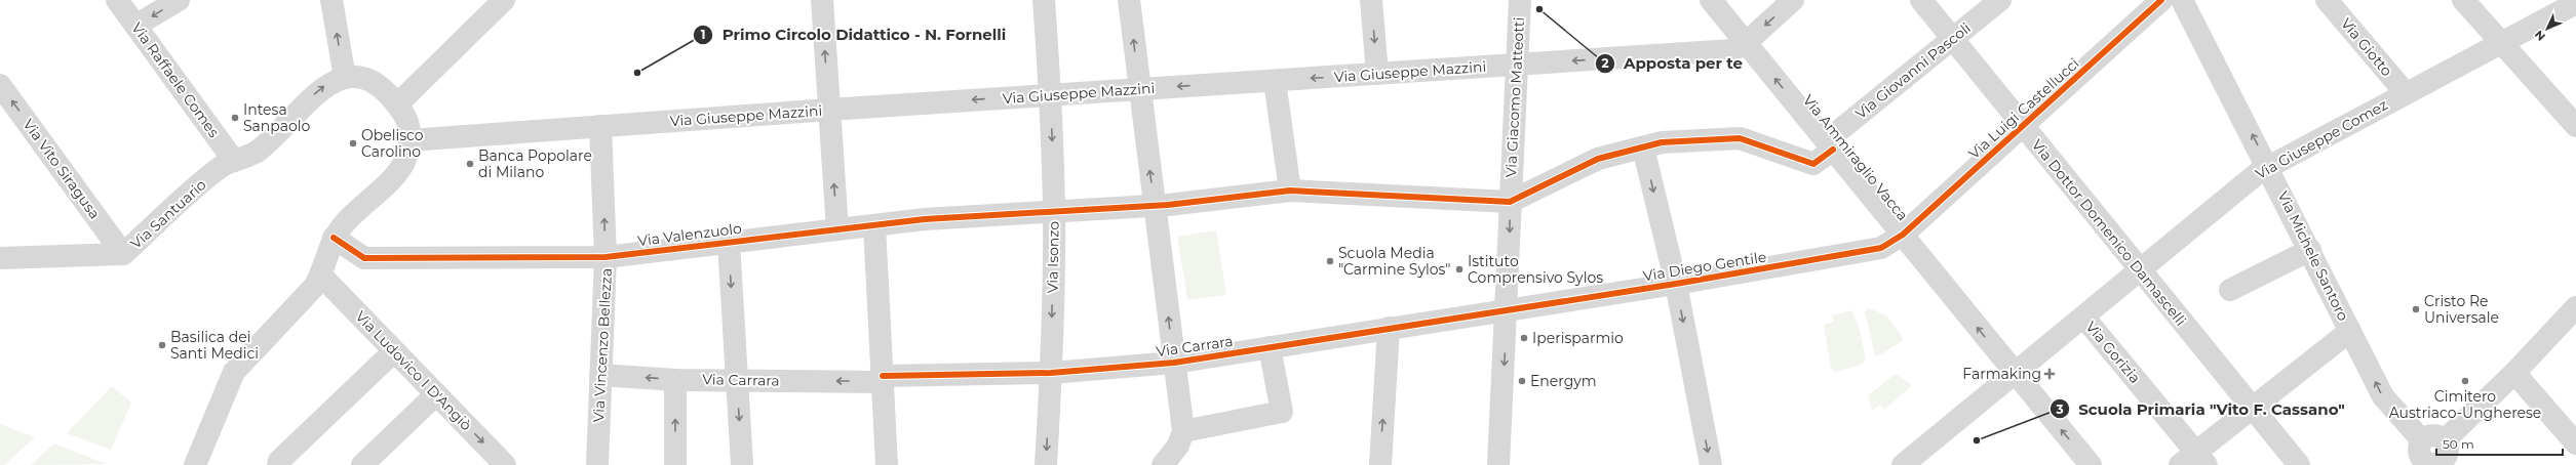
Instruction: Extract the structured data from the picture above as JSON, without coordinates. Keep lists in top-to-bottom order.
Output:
{
  "streets": {
    "street": [
      "Via Giotto",
      "Via Giovanni Pascoli",
      "Via Giuseppe Mazzini",
      "Via Raffaele Comes",
      "Via Giacomo Matteotti",
      "Via Luigi Castellucci",
      "Via Giuseppe Comez",
      "Via Ammiraglio Vacca",
      "Via Vito Siragusa",
      "Via Santuario",
      "Via Dottor Domenico Damascelli",
      "Via Valenzuolo",
      "Via Michele Santoro",
      "Via Isonzo",
      "Via Diego Gentile",
      "Via Vincenzo Bellezza",
      "Via Carrara",
      "Via Gorizia",
      "Via Ludovico I D'Angiò"
    ]
  },
  "crossings": [
    ["Via Giotto", "Via Giuseppe Comez"],
    ["Via Giovanni Pascoli", "Via Ammiraglio Vacca"],
    ["Via Giovanni Pascoli", "Via Dottor Domenico Damascelli"],
    ["Via Giuseppe Mazzini", "Via Giacomo Matteotti"],
    ["Via Giuseppe Mazzini", "Via Ammiraglio Vacca"],
    ["Via Giuseppe Mazzini", "Via Isonzo"],
    ["Via Giuseppe Mazzini", "Via Vincenzo Bellezza"],
    ["Via Raffaele Comes", "Via Santuario"],
    ["Via Giacomo Matteotti", "Via Valenzuolo"],
    ["Via Giacomo Matteotti", "Via Diego Gentile"],
    ["Via Giacomo Matteotti", "Via Carrara"],
    ["Via Luigi Castellucci", "Via Ammiraglio Vacca"],
    ["Via Luigi Castellucci", "Via Dottor Domenico Damascelli"],
    ["Via Luigi Castellucci", "Via Diego Gentile"],
    ["Via Giuseppe Comez", "Via Ammiraglio Vacca"],
    ["Via Giuseppe Comez", "Via Dottor Domenico Damascelli"],
    ["Via Giuseppe Comez", "Via Michele Santoro"],
    ["Via Giuseppe Comez", "Via Gorizia"],
    ["Via Ammiraglio Vacca", "Via Diego Gentile"],
    ["Via Vito Siragusa", "Via Santuario"],
    ["Via Valenzuolo", "Via Isonzo"],
    ["Via Valenzuolo", "Via Vincenzo Bellezza"],
    ["Via Isonzo", "Via Carrara"],
    ["Via Diego Gentile", "Via Carrara"],
    ["Via Vincenzo Bellezza", "Via Carrara"]
  ],
  "one_way": [
    "Via Giuseppe Mazzini",
    "Via Vito Siragusa",
    "Via Michele Santoro",
    "Via Vincenzo Bellezza",
    "Via Ludovico I D'Angiò"
  ],
  "places": {
    "other": [
      "Apposta per te",
      "Primo Circolo Didattico - N. Fornelli",
      "Intesa Sanpaolo",
      "Obelisco Carolino",
      "Banca Popolare di Milano",
      "Scuola Media \"Carmine Sylos\"",
      "Istituto Comprensivo Sylos",
      "Cristo Re Universale",
      "Iperisparmio",
      "Basilica dei Santi Medici",
      "Energym",
      "Cimitero Austriaco-Ungherese",
      "Scuola Primaria \"Vito F. Cassano\""
    ],
    "health": ["Farmaking"]
  },
  "scale_bar": "50 m",
  "north": "bottom left"
}
